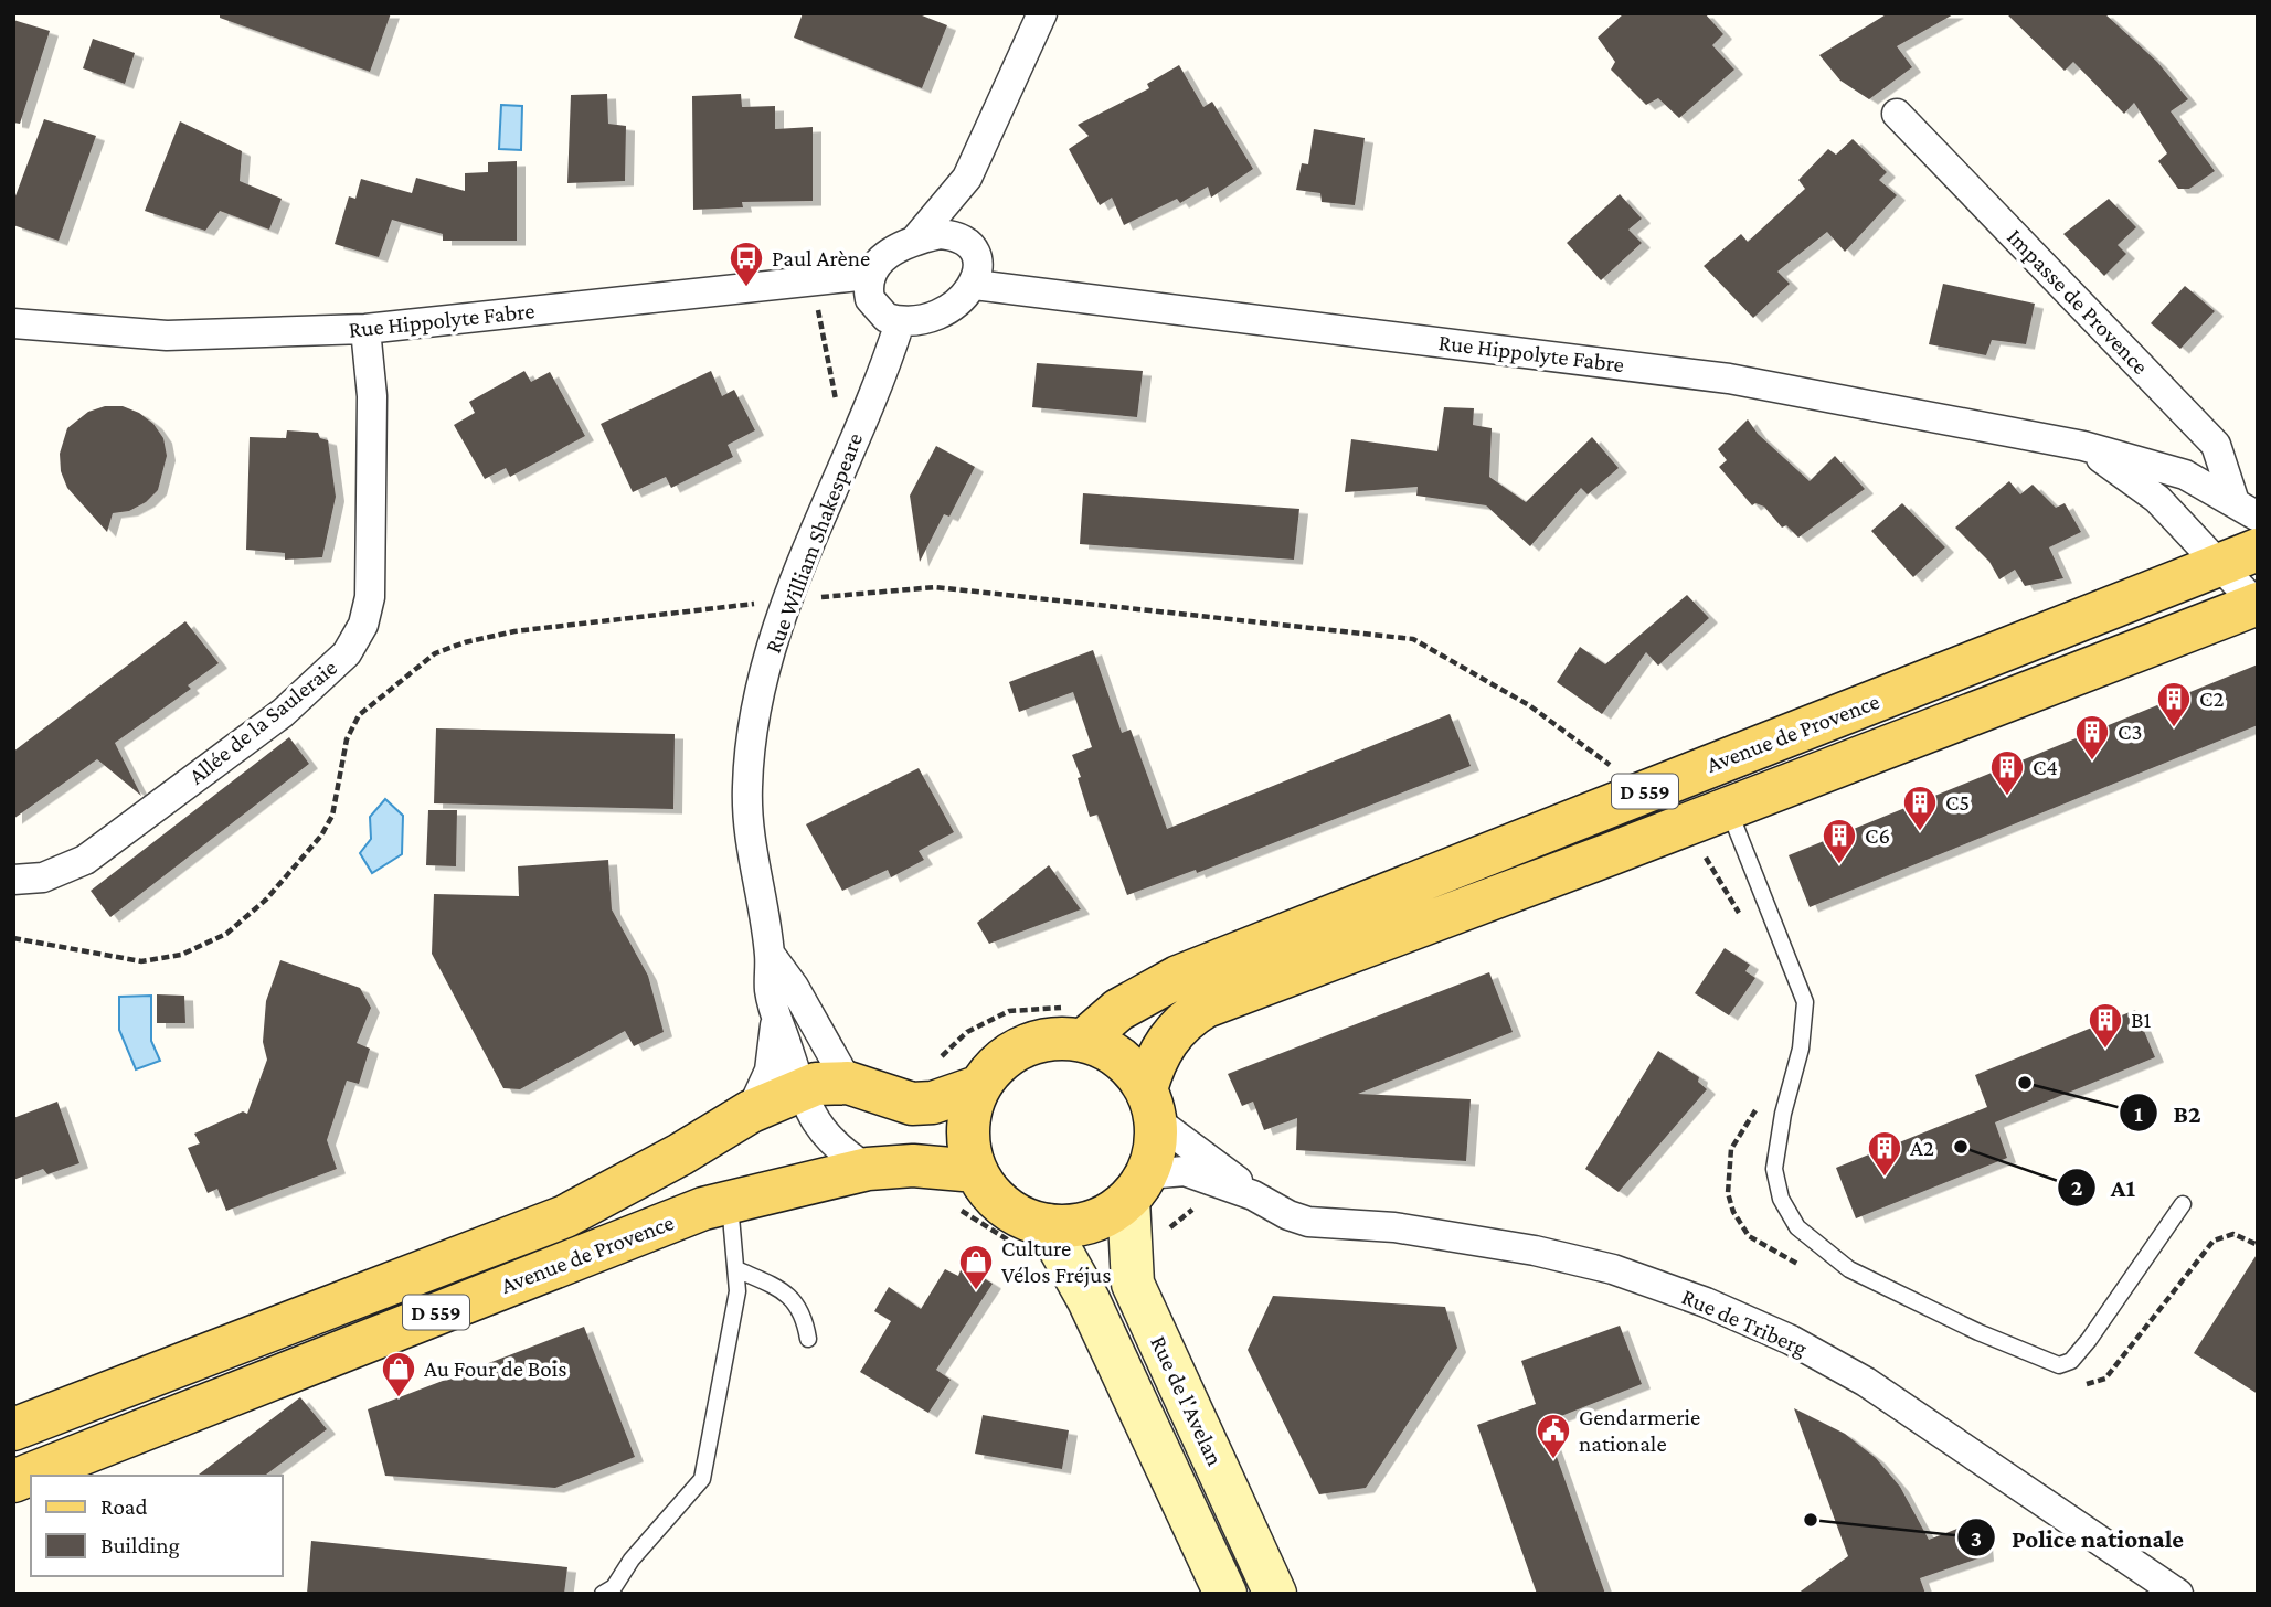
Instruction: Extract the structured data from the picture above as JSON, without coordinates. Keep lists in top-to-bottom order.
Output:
{
  "streets": {
    "main road": ["Avenue de Provence", "D 559", "Rue de l'Avelan"],
    "street": [
      "Impasse de Provence",
      "Rue Hippolyte Fabre",
      "Rue William Shakespeare",
      "Allée de la Sauleraie",
      "Rue de Triberg"
    ]
  },
  "crossings": [
    ["Impasse de Provence", "Rue Hippolyte Fabre"],
    ["Rue Hippolyte Fabre", "Rue William Shakespeare"],
    ["Rue Hippolyte Fabre", "Allée de la Sauleraie"],
    ["Rue Hippolyte Fabre", "Avenue de Provence"],
    ["Rue William Shakespeare", "Avenue de Provence"],
    ["Rue William Shakespeare", "D 559"],
    ["Avenue de Provence", "D 559"],
    ["Avenue de Provence", "Rue de Triberg"],
    ["Avenue de Provence", "Rue de l'Avelan"],
    ["D 559", "Rue de Triberg"],
    ["D 559", "Rue de l'Avelan"],
    ["Rue de Triberg", "Rue de l'Avelan"]
  ],
  "places": {
    "bus stop": ["Paul Arène"],
    "building": [
      "C2",
      "C3",
      "C4",
      "C5",
      "C6",
      "B1",
      "A2"
    ],
    "other": ["B2", "A1", "Police nationale"],
    "shop": ["Culture Vélos Fréjus", "Au Four de Bois"],
    "public building": ["Gendarmerie nationale"]
  },
  "legend": ["Road", "Building"]
}
